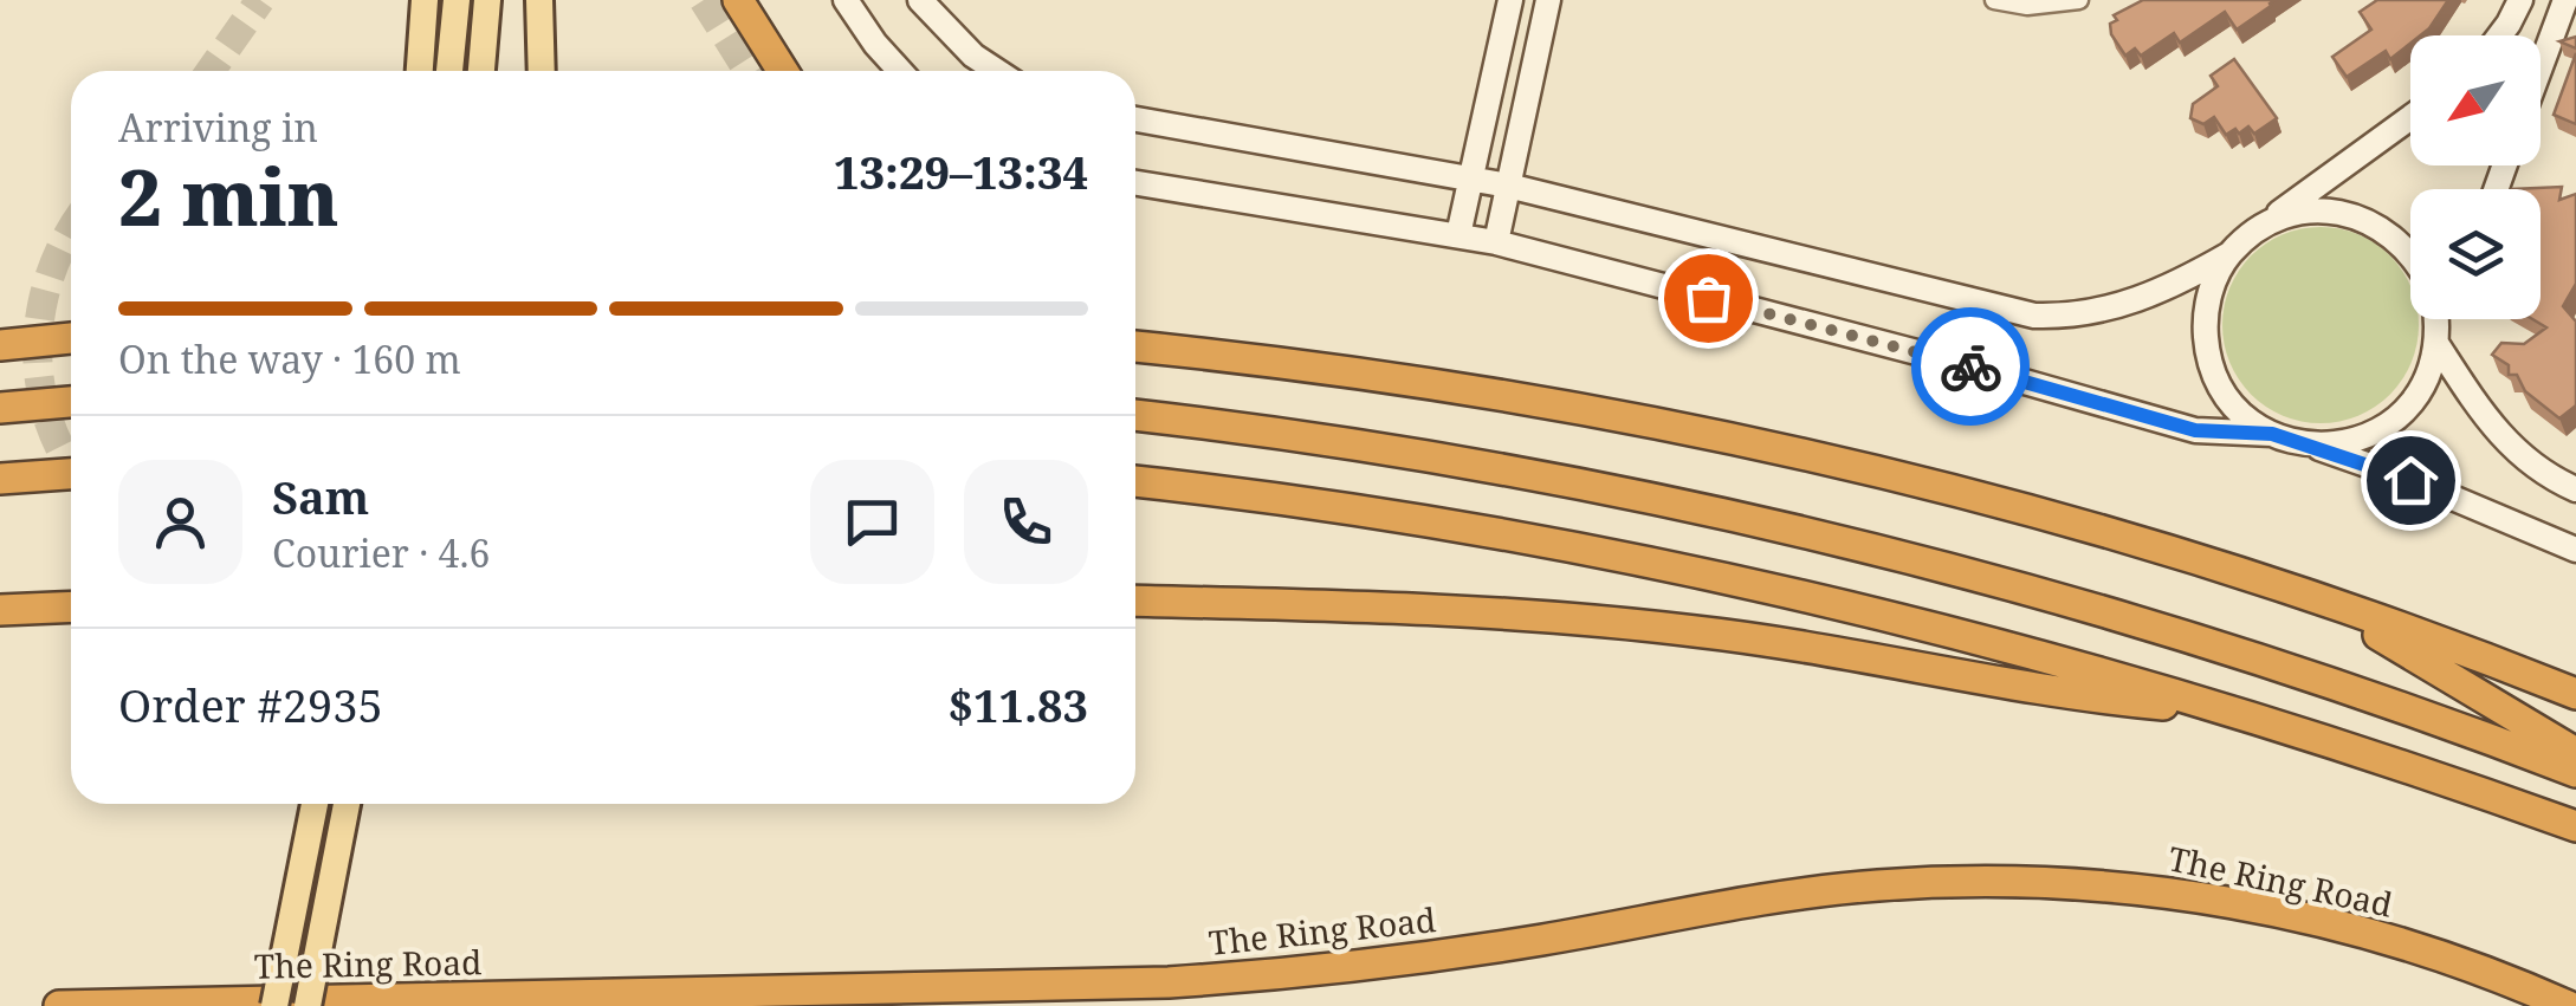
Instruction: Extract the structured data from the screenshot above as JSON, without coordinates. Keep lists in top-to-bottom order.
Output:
{
  "streets": {
    "highway": ["The Ring Road"]
  },
  "north": "bottom left",
  "page": {
    "heading": ["2 min", "Arriving in", "13:29–13:34"],
    "panel": [
      "Sam",
      "Courier · 4.6",
      "Order #2935",
      "$11.83"
    ],
    "bar": "On the way · 160 m"
  }
}
